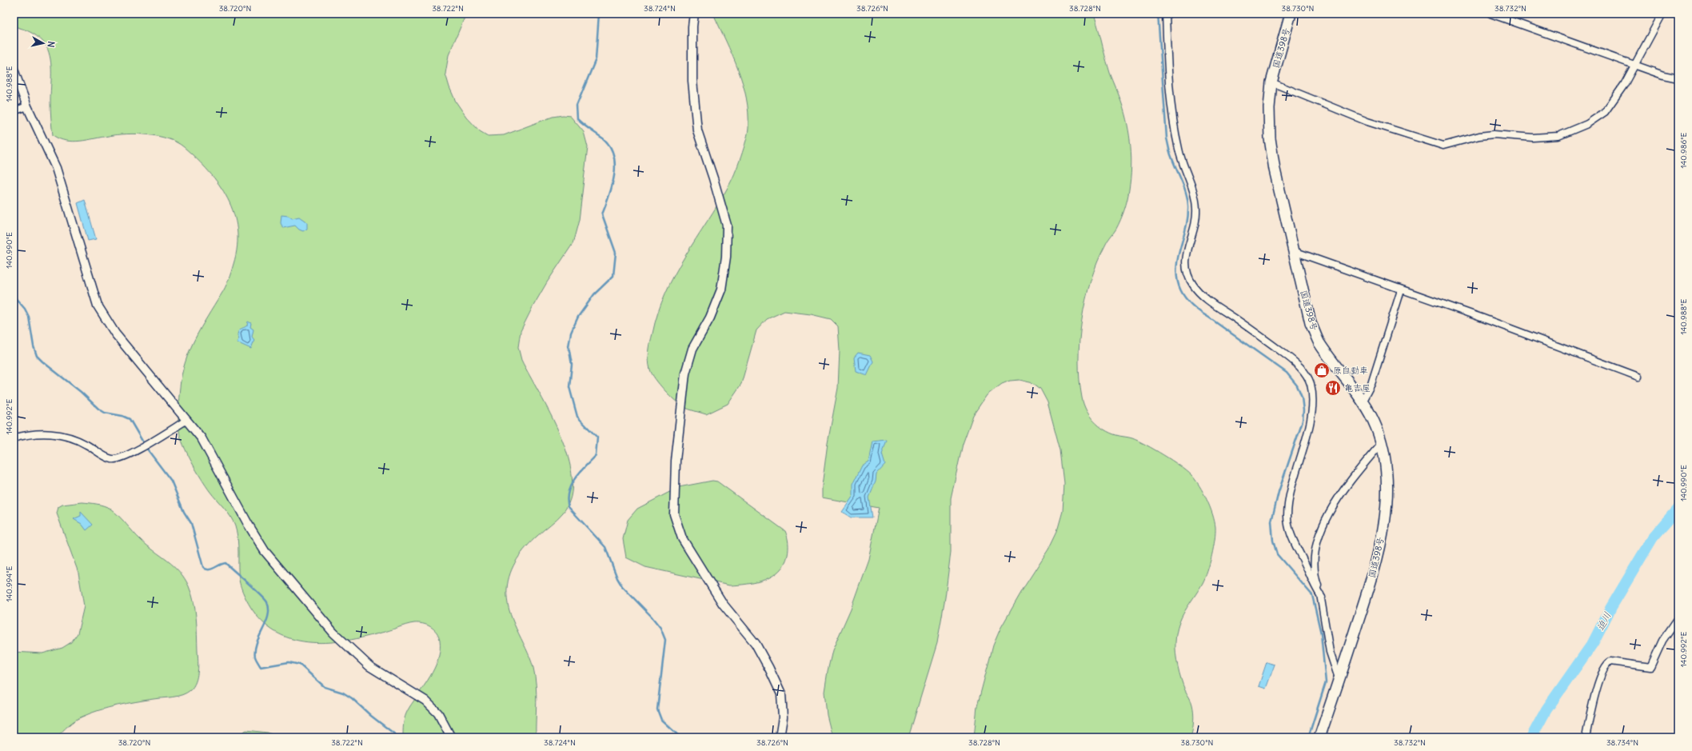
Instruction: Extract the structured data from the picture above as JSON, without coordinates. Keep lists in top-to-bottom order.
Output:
{
  "streets": {
    "highway": ["国道398号"]
  },
  "water": ["迫川"],
  "places": {
    "shop": ["原自動車"],
    "restaurant": ["亀吉屋"]
  },
  "north": "right",
  "coordinates": [
    "38.720°N",
    "38.722°N",
    "38.724°N",
    "38.726°N",
    "38.728°N",
    "38.730°N",
    "38.732°N",
    "140.988°E",
    "140.986°E",
    "140.990°E",
    "140.992°E",
    "140.994°E",
    "38.734°N"
  ]
}
